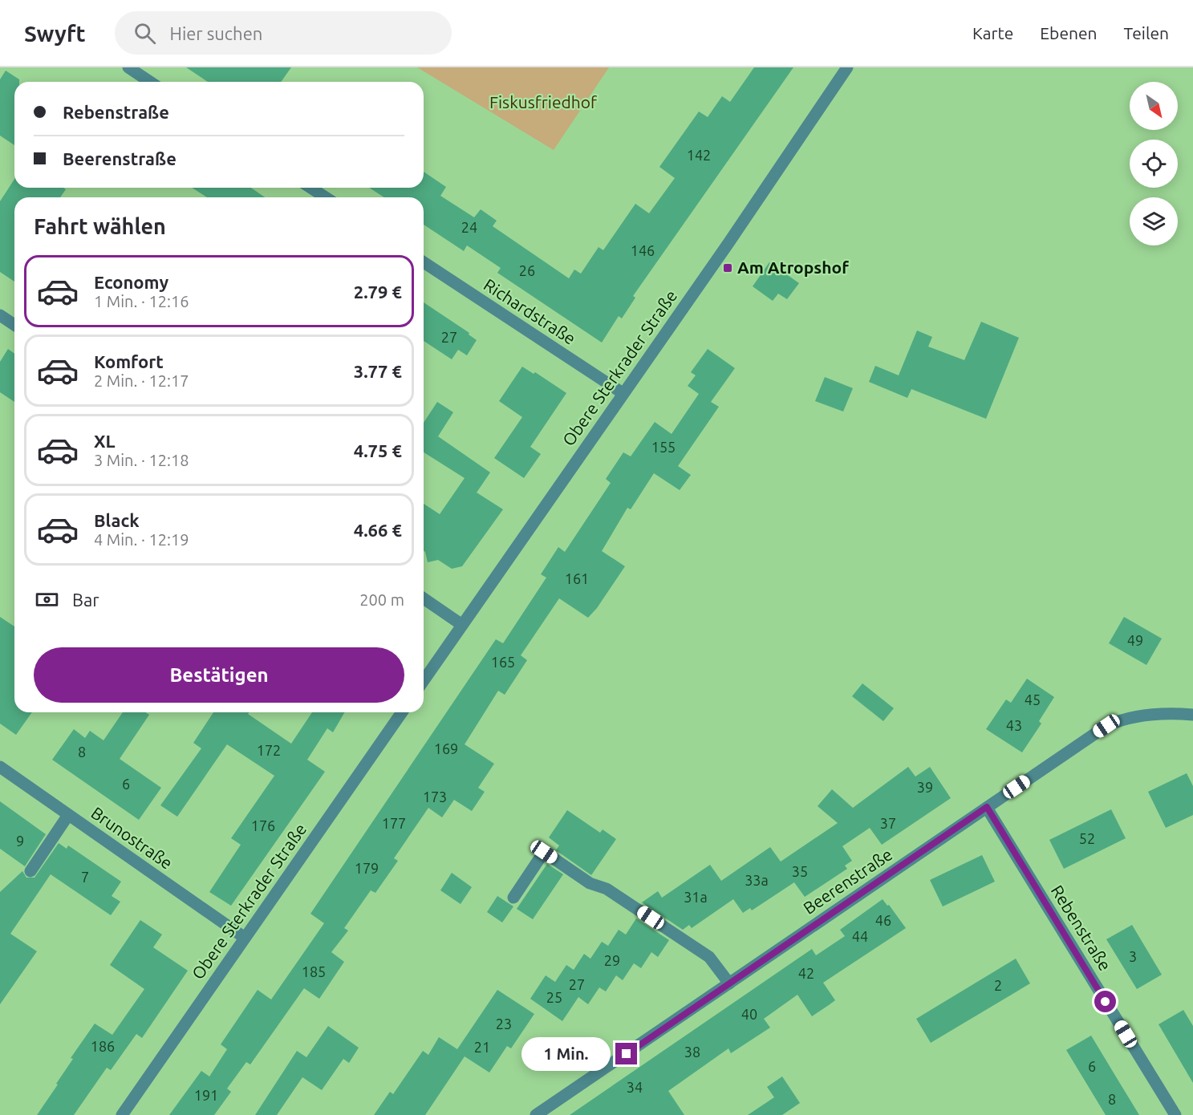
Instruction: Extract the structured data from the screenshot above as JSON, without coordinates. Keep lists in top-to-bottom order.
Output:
{
  "streets": {
    "street": [
      "Richardstraße",
      "Obere Sterkrader Straße",
      "Brunostraße",
      "Beerenstraße",
      "Rebenstraße"
    ]
  },
  "crossings": [
    ["Richardstraße", "Obere Sterkrader Straße"],
    ["Obere Sterkrader Straße", "Brunostraße"],
    ["Beerenstraße", "Rebenstraße"]
  ],
  "parks": ["Fiskusfriedhof"],
  "places": {
    "transit": ["Am Atropshof"]
  },
  "house_numbers": [
    "142",
    "24",
    "146",
    "26",
    "27",
    "155",
    "161",
    "49",
    "165",
    "45",
    "43",
    "169",
    "172",
    "8",
    "6",
    "39",
    "173",
    "177",
    "37",
    "176",
    "52",
    "9",
    "179",
    "35",
    "7",
    "33a",
    "31a",
    "46",
    "44",
    "3",
    "29",
    "185",
    "42",
    "27",
    "2",
    "25",
    "40",
    "23",
    "186",
    "21",
    "38",
    "6",
    "34",
    "191",
    "8"
  ],
  "north": "bottom right",
  "page": {
    "header": "Swyft",
    "search": "Hier suchen",
    "nav": ["Karte", "Ebenen", "Teilen"],
    "banner": ["Rebenstraße", "Beerenstraße"],
    "heading": "Fahrt wählen",
    "list": [
      {
        "name": "Economy",
        "note": "1 Min. · 12:16",
        "value": "2.79 €"
      },
      {
        "name": "Komfort",
        "note": "2 Min. · 12:17",
        "value": "3.77 €"
      },
      {
        "name": "XL",
        "note": "3 Min. · 12:18",
        "value": "4.75 €"
      },
      {
        "name": "Black",
        "note": "4 Min. · 12:19",
        "value": "4.66 €"
      }
    ],
    "pay": ["Bar", "200 m"],
    "buttons": "Bestätigen",
    "bubble": "1 Min."
  }
}
